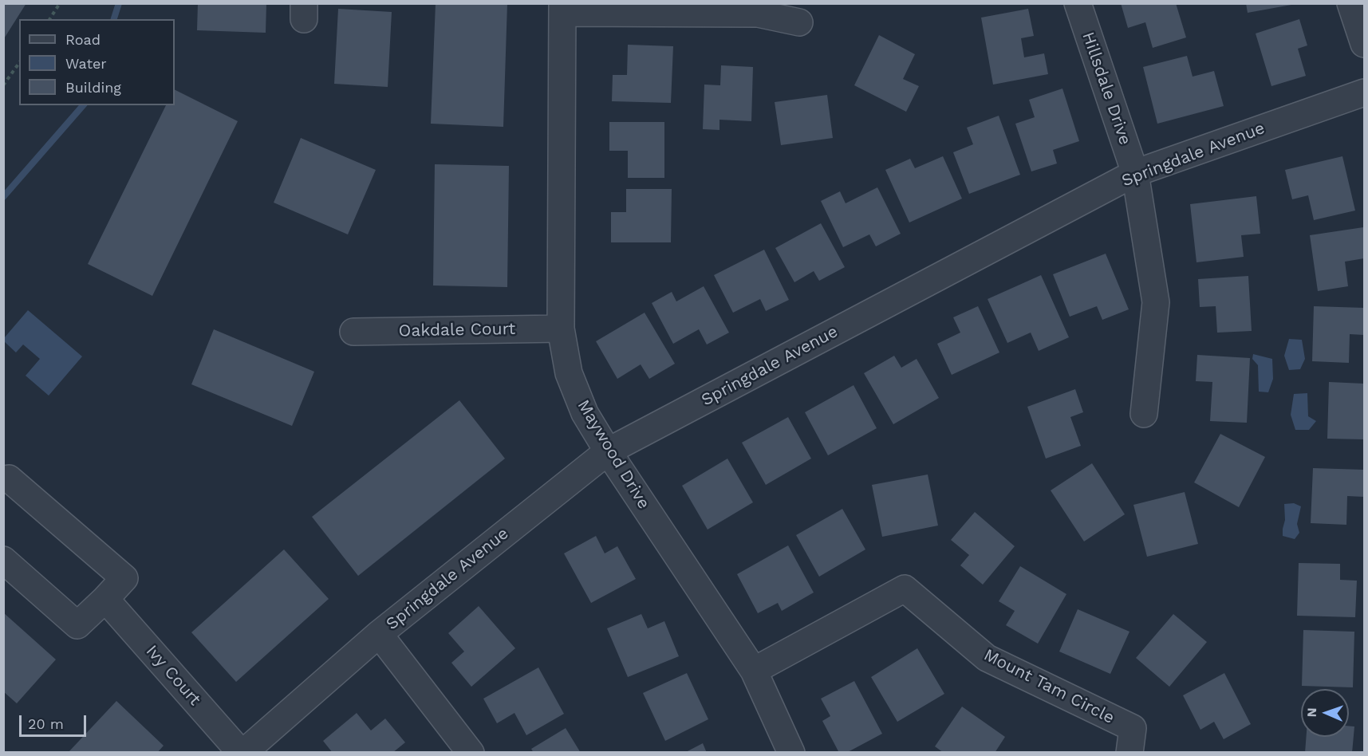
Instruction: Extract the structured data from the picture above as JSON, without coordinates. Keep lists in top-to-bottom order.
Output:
{
  "streets": {
    "street": [
      "Hillsdale Drive",
      "Springdale Avenue",
      "Oakdale Court",
      "Maywood Drive",
      "Ivy Court",
      "Mount Tam Circle"
    ]
  },
  "crossings": [
    ["Hillsdale Drive", "Springdale Avenue"],
    ["Springdale Avenue", "Maywood Drive"],
    ["Springdale Avenue", "Ivy Court"],
    ["Oakdale Court", "Maywood Drive"],
    ["Maywood Drive", "Mount Tam Circle"]
  ],
  "legend": ["Road", "Water", "Building"],
  "scale_bar": "20 m",
  "north": "left"
}
